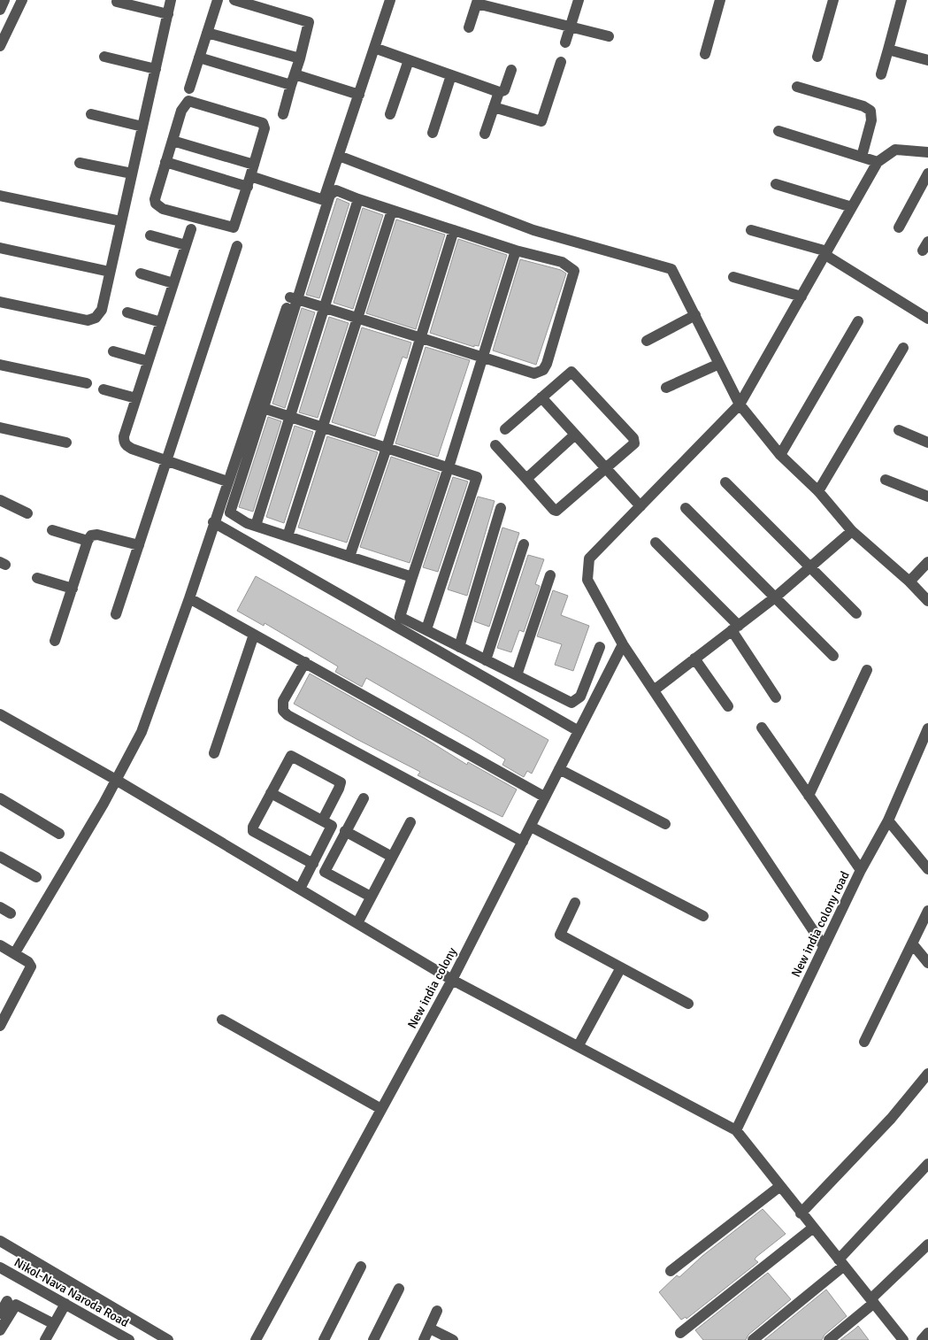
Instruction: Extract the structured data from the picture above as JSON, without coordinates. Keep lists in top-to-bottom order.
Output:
{
  "streets": {
    "street": ["New india colony road", "New india colony", "Nikol-Nava Naroda Road"]
  }
}
